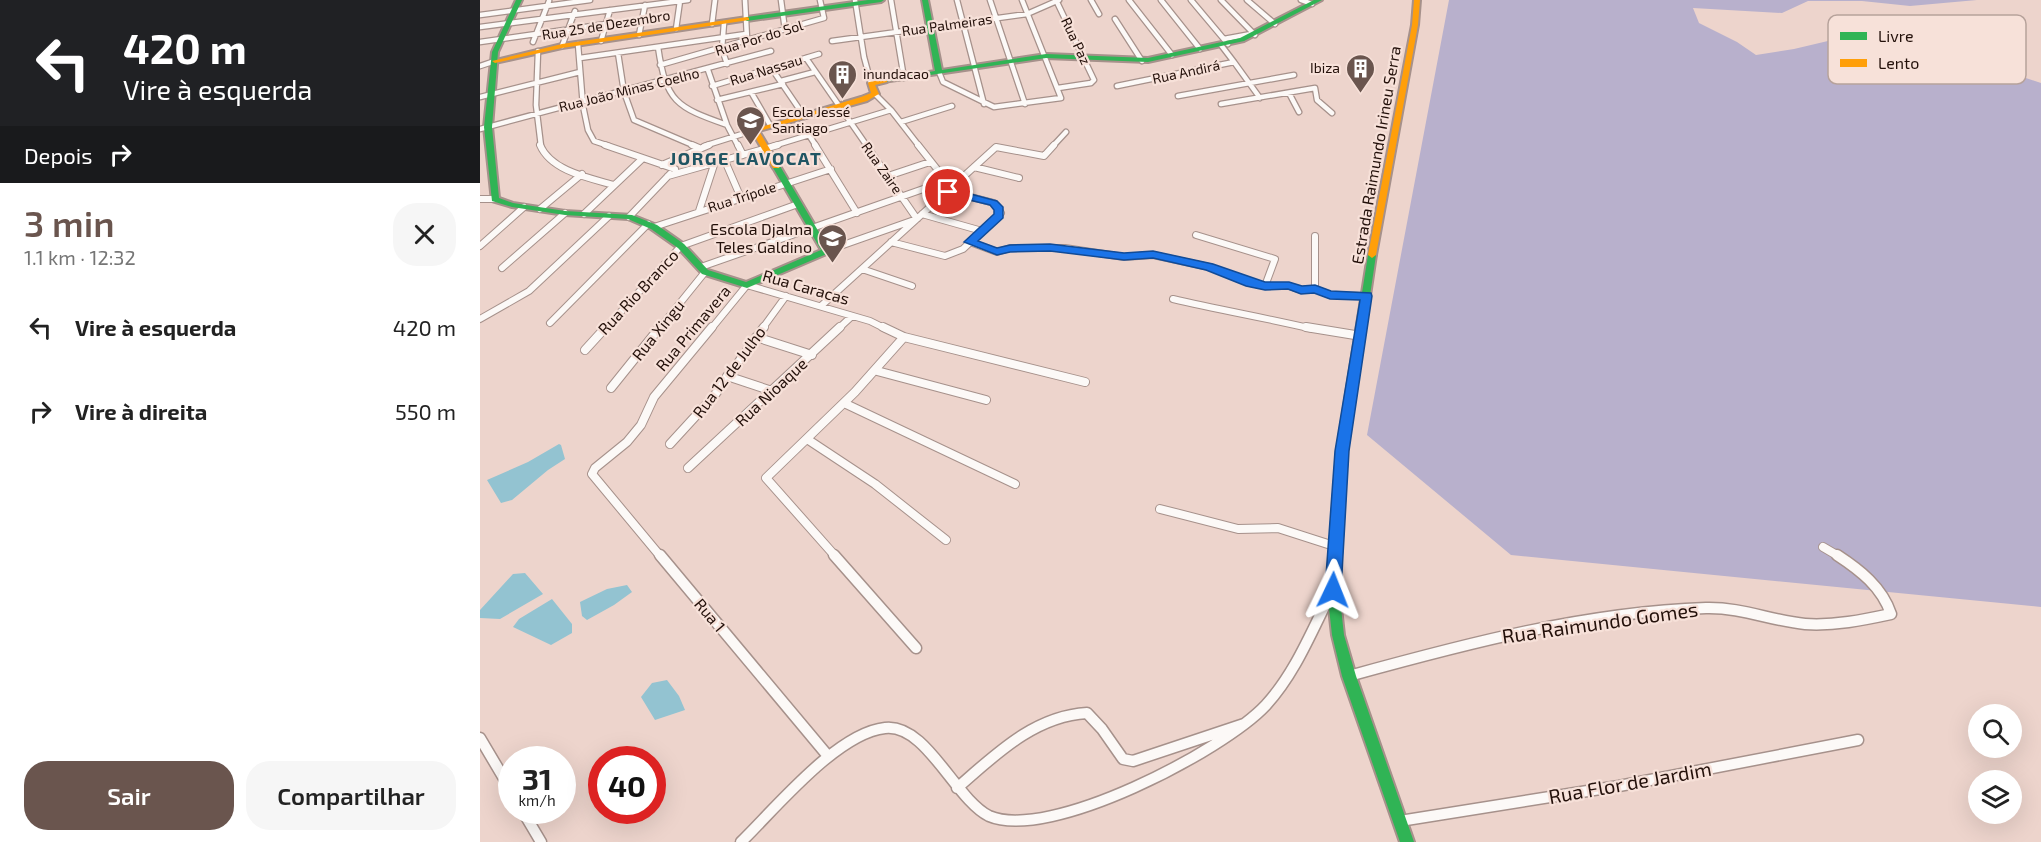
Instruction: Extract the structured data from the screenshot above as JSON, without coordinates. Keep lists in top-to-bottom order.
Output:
{
  "streets": {
    "street": [
      "Rua 25 de Dezembro",
      "Rua Palmeiras",
      "Rua Por do Sol",
      "Rua Paz",
      "Rua Nassau",
      "Rua Andirá",
      "Rua João Minas Coelho",
      "Estrada Raimundo Irineu Serra",
      "Rua Zaire",
      "Rua Trípole",
      "Rua Caracas",
      "Rua Rio Branco",
      "Rua Primavera",
      "Rua Xingu",
      "Rua 12 de Julho",
      "Rua Nioaque",
      "Rua 1",
      "Rua Raimundo Gomes",
      "Rua Flor de Jardim"
    ]
  },
  "crossings": [
    ["Rua 25 de Dezembro", "Rua Por do Sol"],
    ["Rua Palmeiras", "Rua Paz"],
    ["Rua Nassau", "Rua Zaire"],
    ["Estrada Raimundo Irineu Serra", "Rua Raimundo Gomes"],
    ["Estrada Raimundo Irineu Serra", "Rua Flor de Jardim"],
    ["Rua Zaire", "Rua Primavera"],
    ["Rua Caracas", "Rua Primavera"],
    ["Rua Caracas", "Rua Xingu"],
    ["Rua Caracas", "Rua 12 de Julho"],
    ["Rua Caracas", "Rua Nioaque"],
    ["Rua Primavera", "Rua 1"]
  ],
  "districts": ["JORGE LAVOCAT"],
  "places": {
    "building": ["Ibiza", "inundacao"],
    "school or university": ["Escola Jessé Santiago", "Escola Djalma Teles Galdino"]
  },
  "legend": ["Livre", "Lento"],
  "page": {
    "turn": ["420 m", "Vire à esquerda"],
    "then": "Depois",
    "heading": ["3 min", "1.1 km · 12:32"],
    "list": [
      {
        "name": "Vire à esquerda",
        "value": "420 m"
      },
      {
        "name": "Vire à direita",
        "value": "550 m"
      }
    ],
    "speed": "31 km/h",
    "limit": "40",
    "buttons": ["Sair", "Compartilhar"]
  }
}
